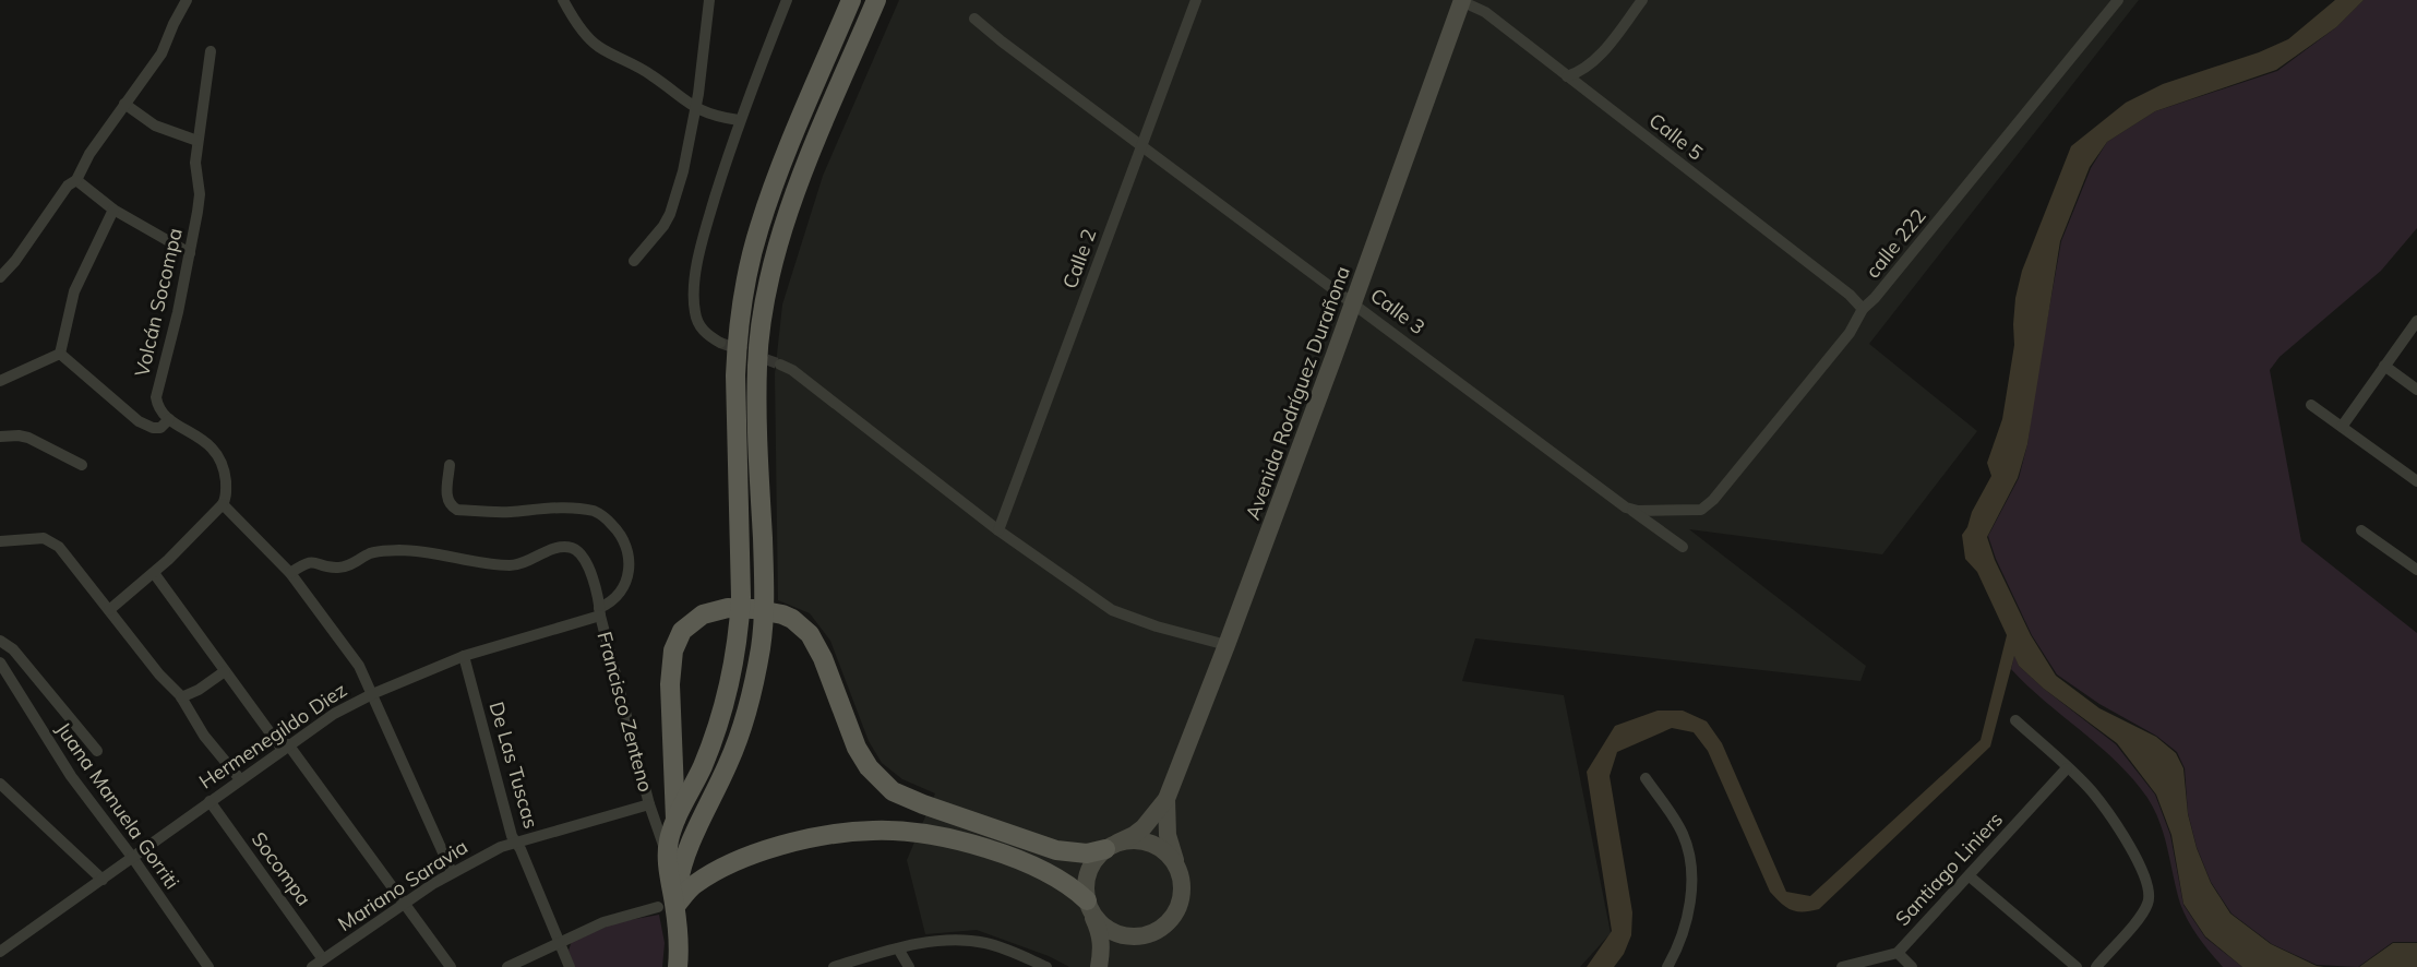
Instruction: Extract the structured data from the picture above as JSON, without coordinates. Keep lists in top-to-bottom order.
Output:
{
  "streets": {
    "main road": ["Avenida Rodríguez Durañona"],
    "street": [
      "Calle 5",
      "calle 222",
      "Calle 2",
      "Volcán Socompa",
      "Calle 3",
      "Francisco Zenteno",
      "Hermenegildo Diez",
      "De Las Tuscas",
      "Juana Manuela Gorriti",
      "Socompa",
      "Santiago Liniers",
      "Mariano Saravia"
    ]
  },
  "crossings": [
    ["Calle 5", "calle 222"],
    ["Calle 5", "Avenida Rodríguez Durañona"],
    ["calle 222", "Calle 3"],
    ["Calle 2", "Calle 3"],
    ["Calle 3", "Avenida Rodríguez Durañona"],
    ["Francisco Zenteno", "Hermenegildo Diez"],
    ["Francisco Zenteno", "Mariano Saravia"],
    ["Hermenegildo Diez", "De Las Tuscas"],
    ["Hermenegildo Diez", "Juana Manuela Gorriti"],
    ["Hermenegildo Diez", "Socompa"],
    ["De Las Tuscas", "Mariano Saravia"],
    ["Socompa", "Mariano Saravia"]
  ]
}
